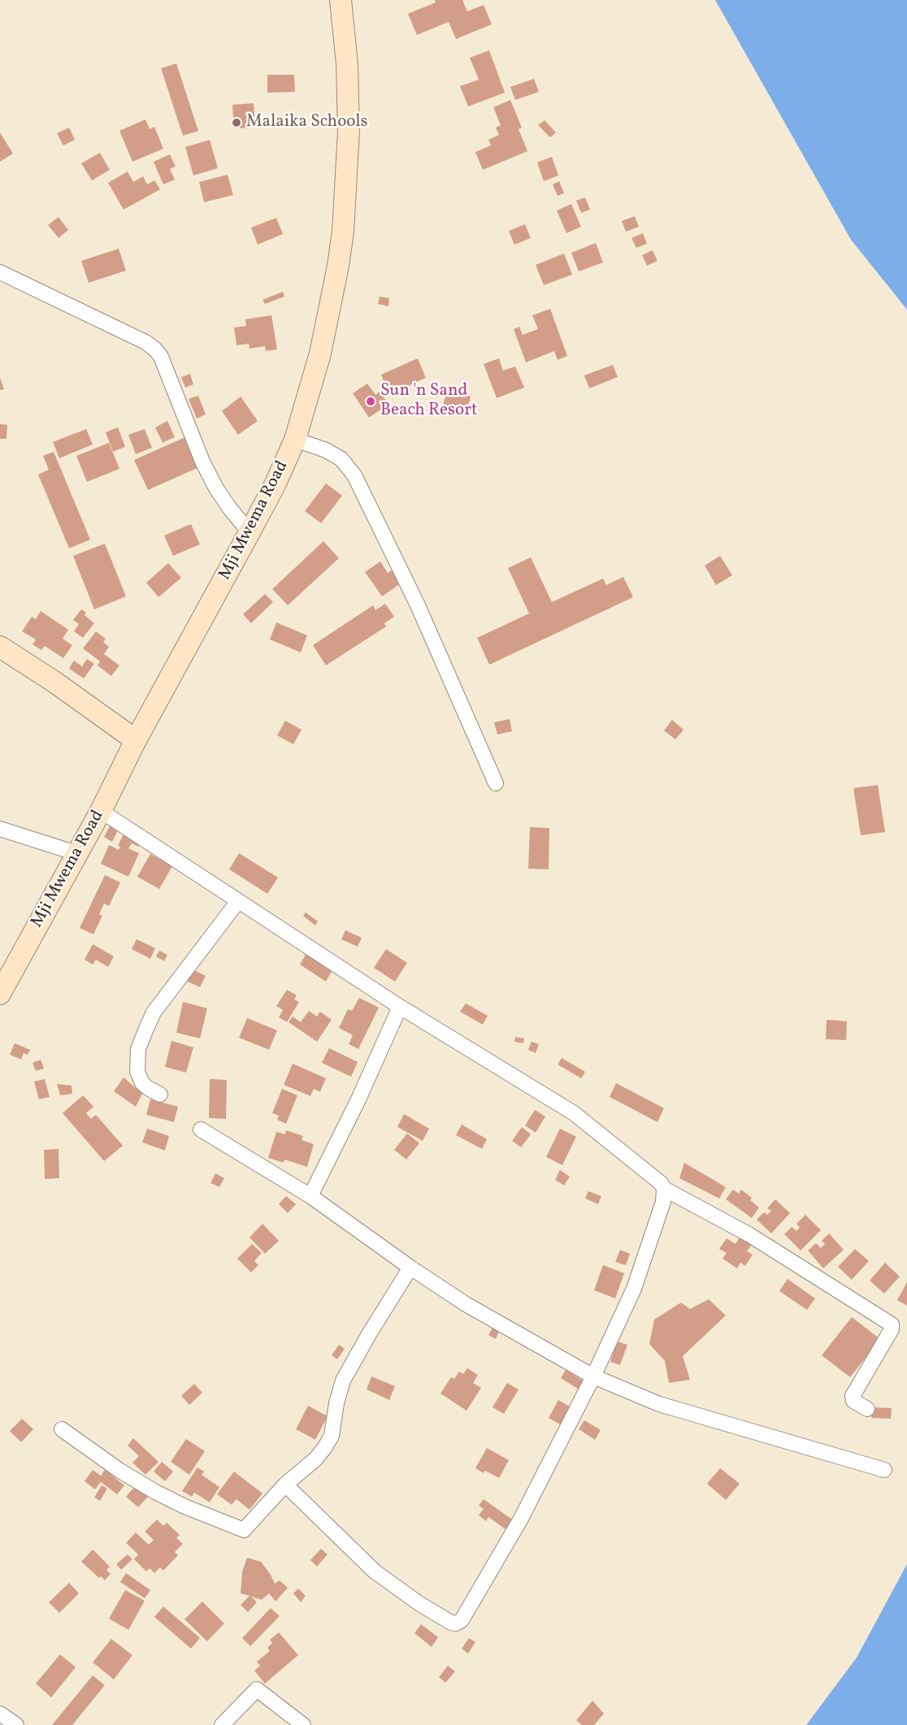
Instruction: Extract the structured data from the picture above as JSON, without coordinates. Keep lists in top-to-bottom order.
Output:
{
  "streets": {
    "main road": ["Mji Mwema Road"]
  },
  "places": ["Malaika Schools", "Sun 'n Sand Beach Resort"]
}
